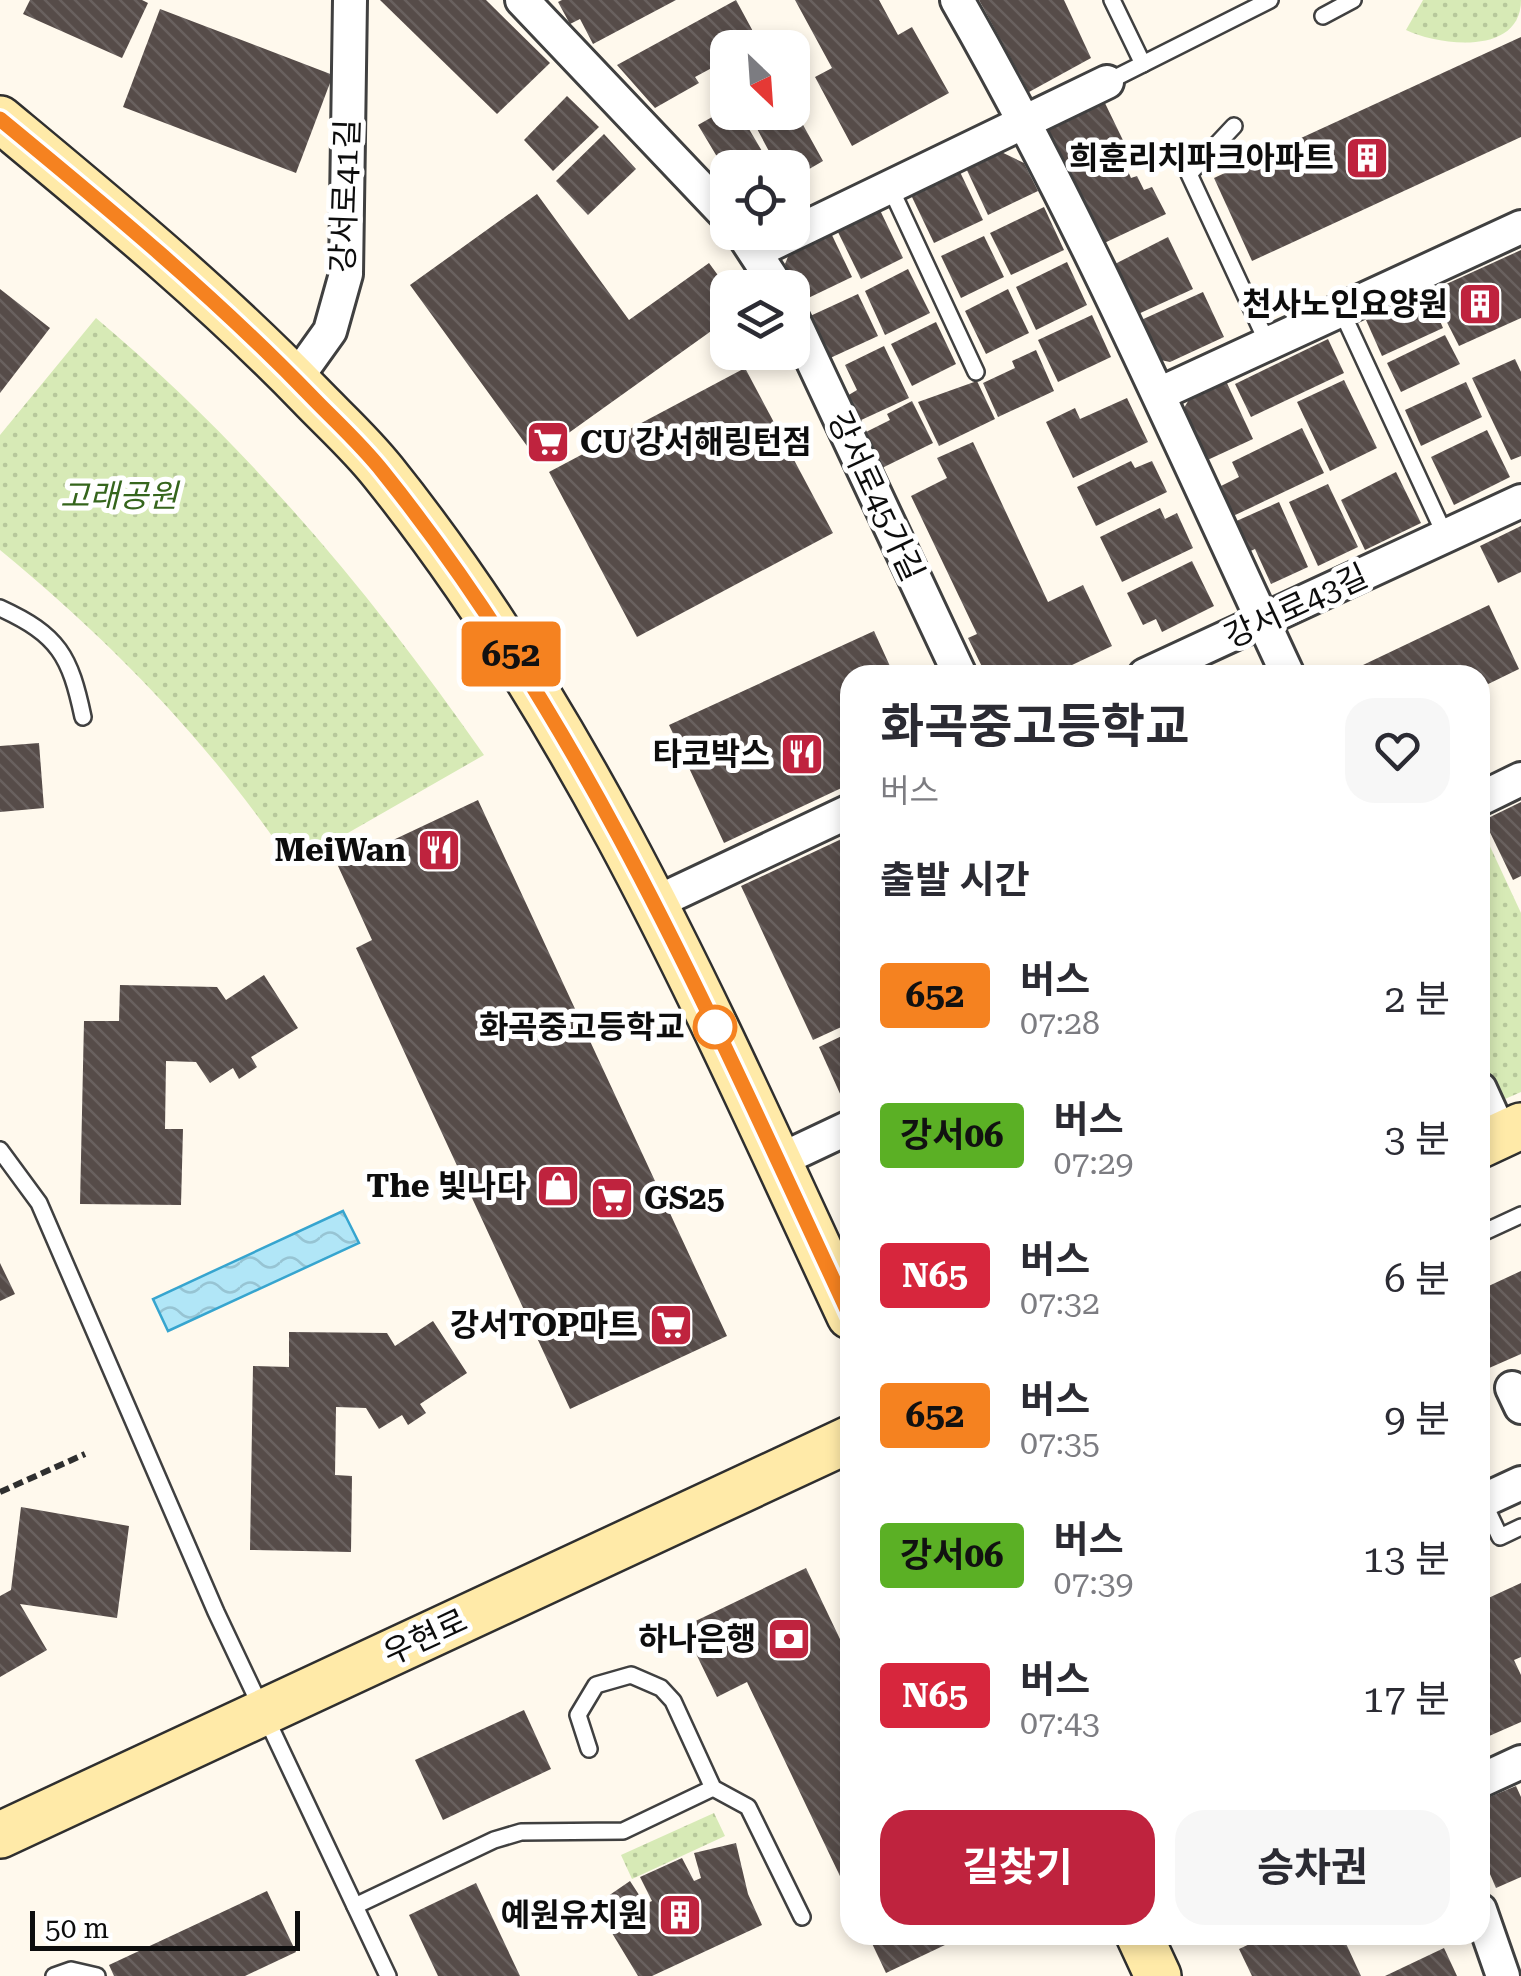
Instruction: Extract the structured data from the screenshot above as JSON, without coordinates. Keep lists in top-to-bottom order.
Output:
{
  "streets": {
    "main road": ["우현로"],
    "street": ["강서로41길", "강서로45가길", "강서로43길"]
  },
  "parks": ["고래공원"],
  "places": {
    "building": ["희훈리치파크아파트", "천사노인요양원", "예원유치원"],
    "supermarket": ["CU 강서해링턴점", "GS25", "강서TOP마트"],
    "restaurant": ["타코박스", "MeiWan"],
    "other": ["화곡중고등학교"],
    "shop": ["The 빛나다"],
    "bank": ["하나은행"]
  },
  "lines": ["bus line 652"],
  "scale_bar": "50 m",
  "north": "bottom right",
  "page": {
    "on_map": "652",
    "heading": [
      ["화곡중고등학교", "버스"],
      "출발 시간"
    ],
    "list": [
      {
        "mark": "652",
        "name": "버스",
        "note": "07:28",
        "value": "2 분"
      },
      {
        "mark": "강서06",
        "name": "버스",
        "note": "07:29",
        "value": "3 분"
      },
      {
        "mark": "N65",
        "name": "버스",
        "note": "07:32",
        "value": "6 분"
      },
      {
        "mark": "652",
        "name": "버스",
        "note": "07:35",
        "value": "9 분"
      },
      {
        "mark": "강서06",
        "name": "버스",
        "note": "07:39",
        "value": "13 분"
      },
      {
        "mark": "N65",
        "name": "버스",
        "note": "07:43",
        "value": "17 분"
      }
    ],
    "buttons": ["길찾기", "승차권"],
    "scale": "50 m"
  }
}
